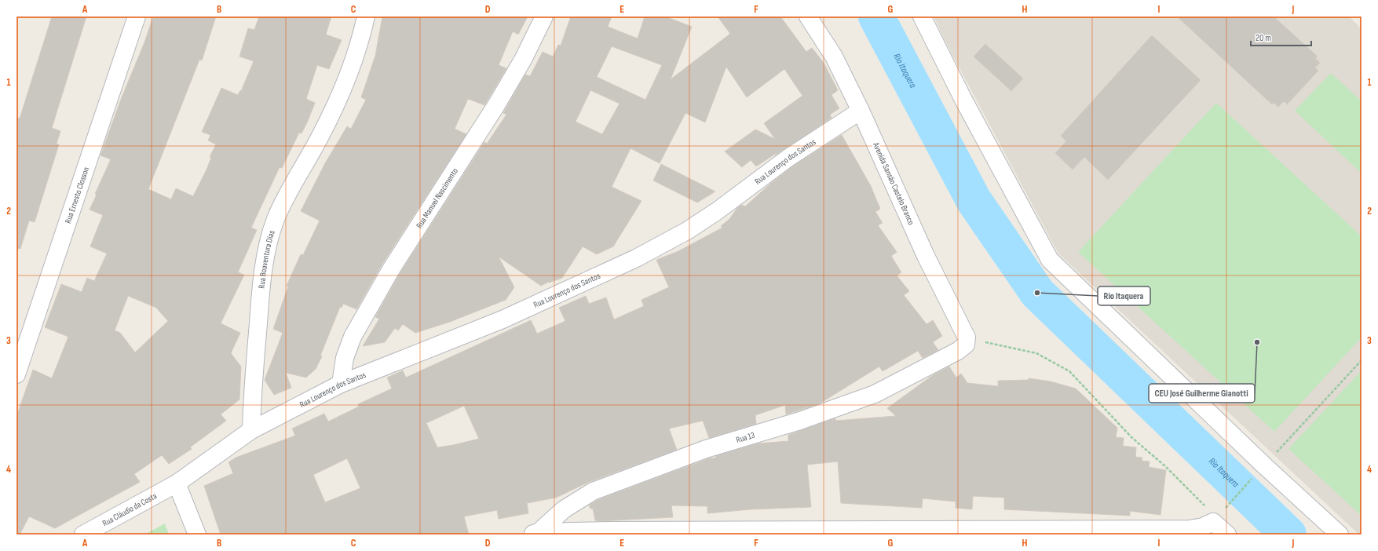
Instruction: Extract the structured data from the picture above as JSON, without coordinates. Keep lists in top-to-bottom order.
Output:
{
  "streets": {
    "street": [
      "Rua Lourenço dos Santos",
      "Avenida Sansão Castelo Branco",
      "Rua Ernesto Closson",
      "Rua Manuel Nascimento",
      "Rua Boaventura Dias",
      "Rua 13",
      "Rua Cláudio da Costa"
    ]
  },
  "crossings": [
    ["Rua Lourenço dos Santos", "Avenida Sansão Castelo Branco"],
    ["Rua Lourenço dos Santos", "Rua Manuel Nascimento"],
    ["Rua Lourenço dos Santos", "Rua Boaventura Dias"],
    ["Avenida Sansão Castelo Branco", "Rua 13"]
  ],
  "water": ["Rio Itaquera"],
  "places": ["Rio Itaquera", "CEU José Guilherme Gianotti"],
  "scale_bar": "20 m",
  "grid": {
    "columns": [
      "A",
      "B",
      "C",
      "D",
      "E",
      "F",
      "G",
      "H",
      "I",
      "J"
    ],
    "rows": [
      "1",
      "2",
      "3",
      "4"
    ]
  }
}
